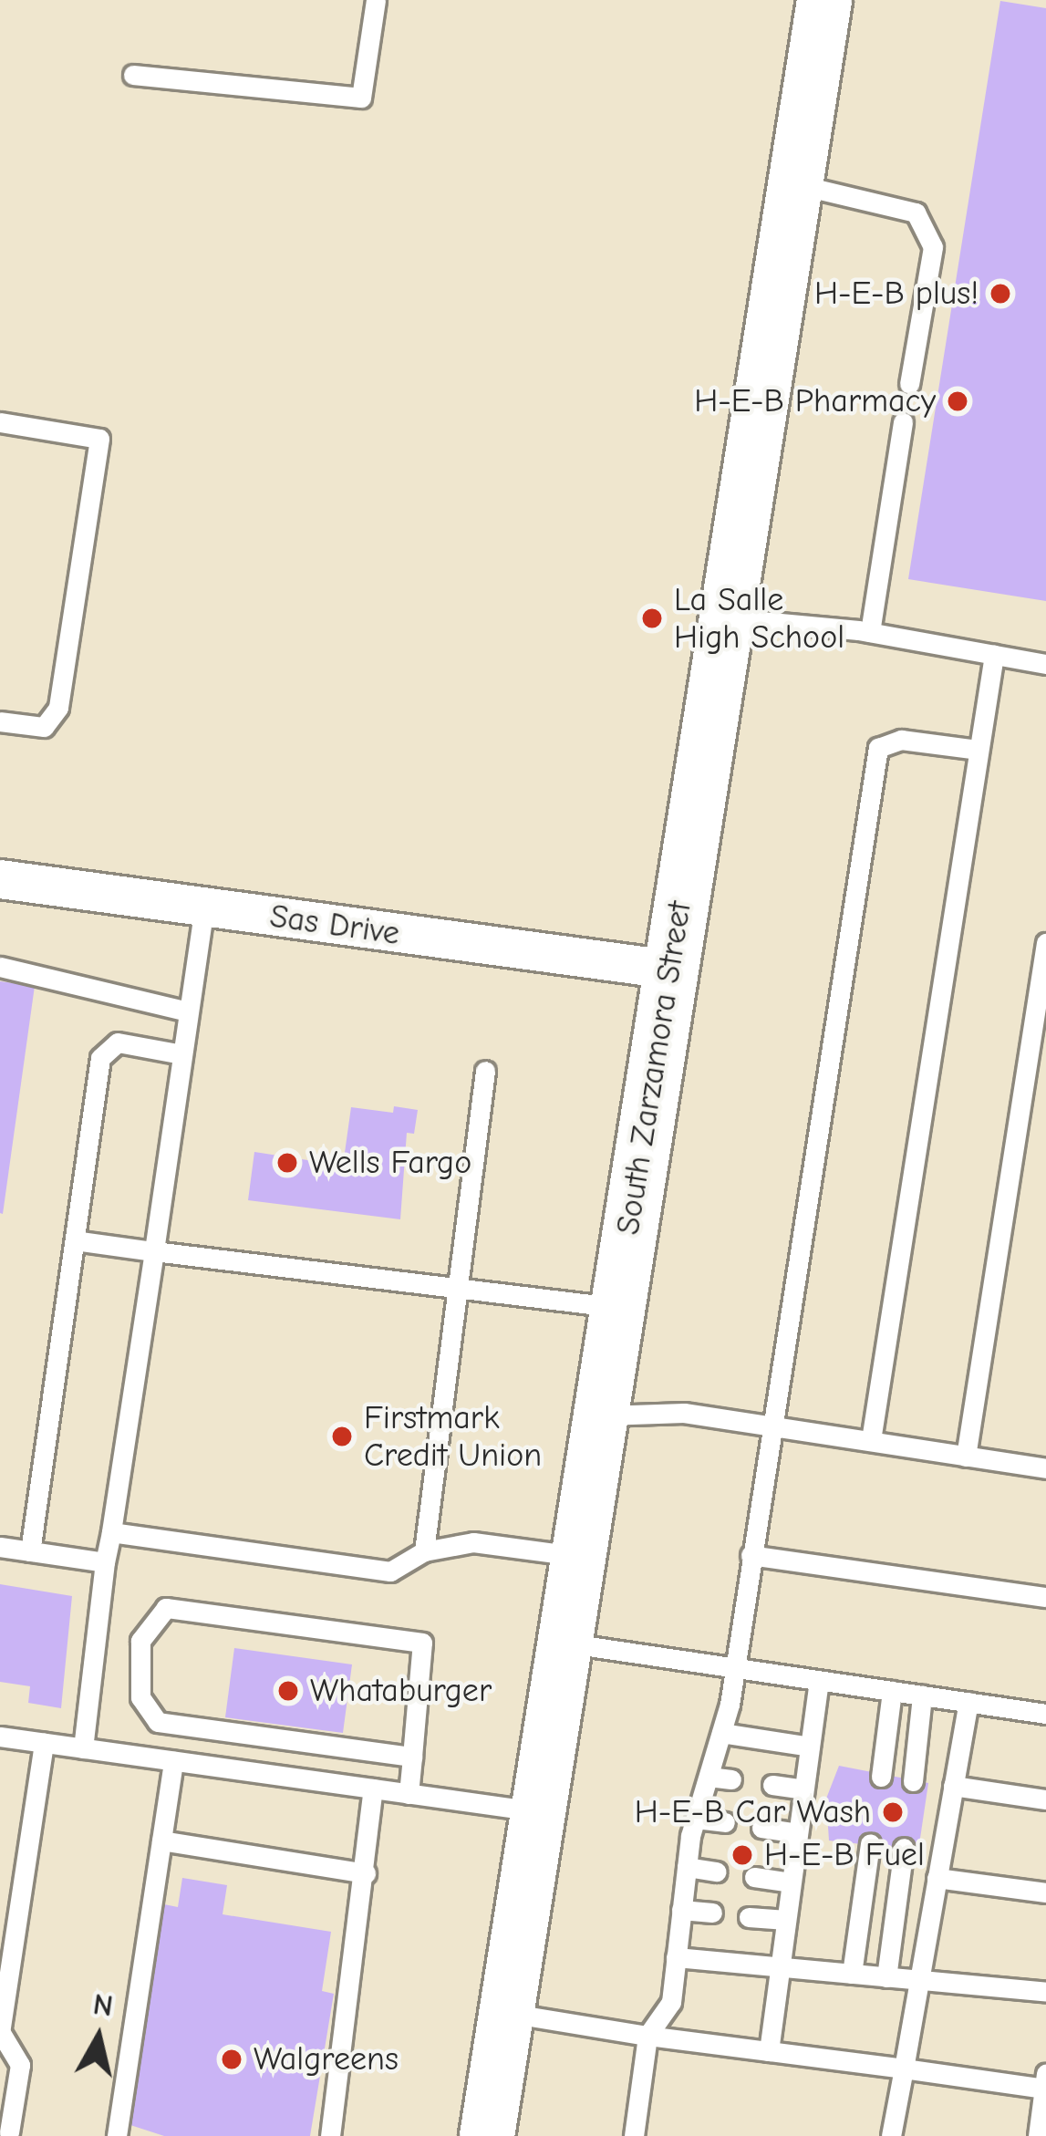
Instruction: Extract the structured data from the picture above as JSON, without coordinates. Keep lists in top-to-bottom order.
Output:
{
  "streets": {
    "main road": ["South Zarzamora Street"],
    "street": ["Sas Drive"]
  },
  "crossings": [
    ["Sas Drive", "South Zarzamora Street"]
  ],
  "places": [
    "H-E-B plus!",
    "H-E-B Pharmacy",
    "La Salle High School",
    "Wells Fargo",
    "Firstmark Credit Union",
    "Whataburger",
    "H-E-B Car Wash",
    "H-E-B Fuel",
    "Walgreens"
  ],
  "north": "top"
}
